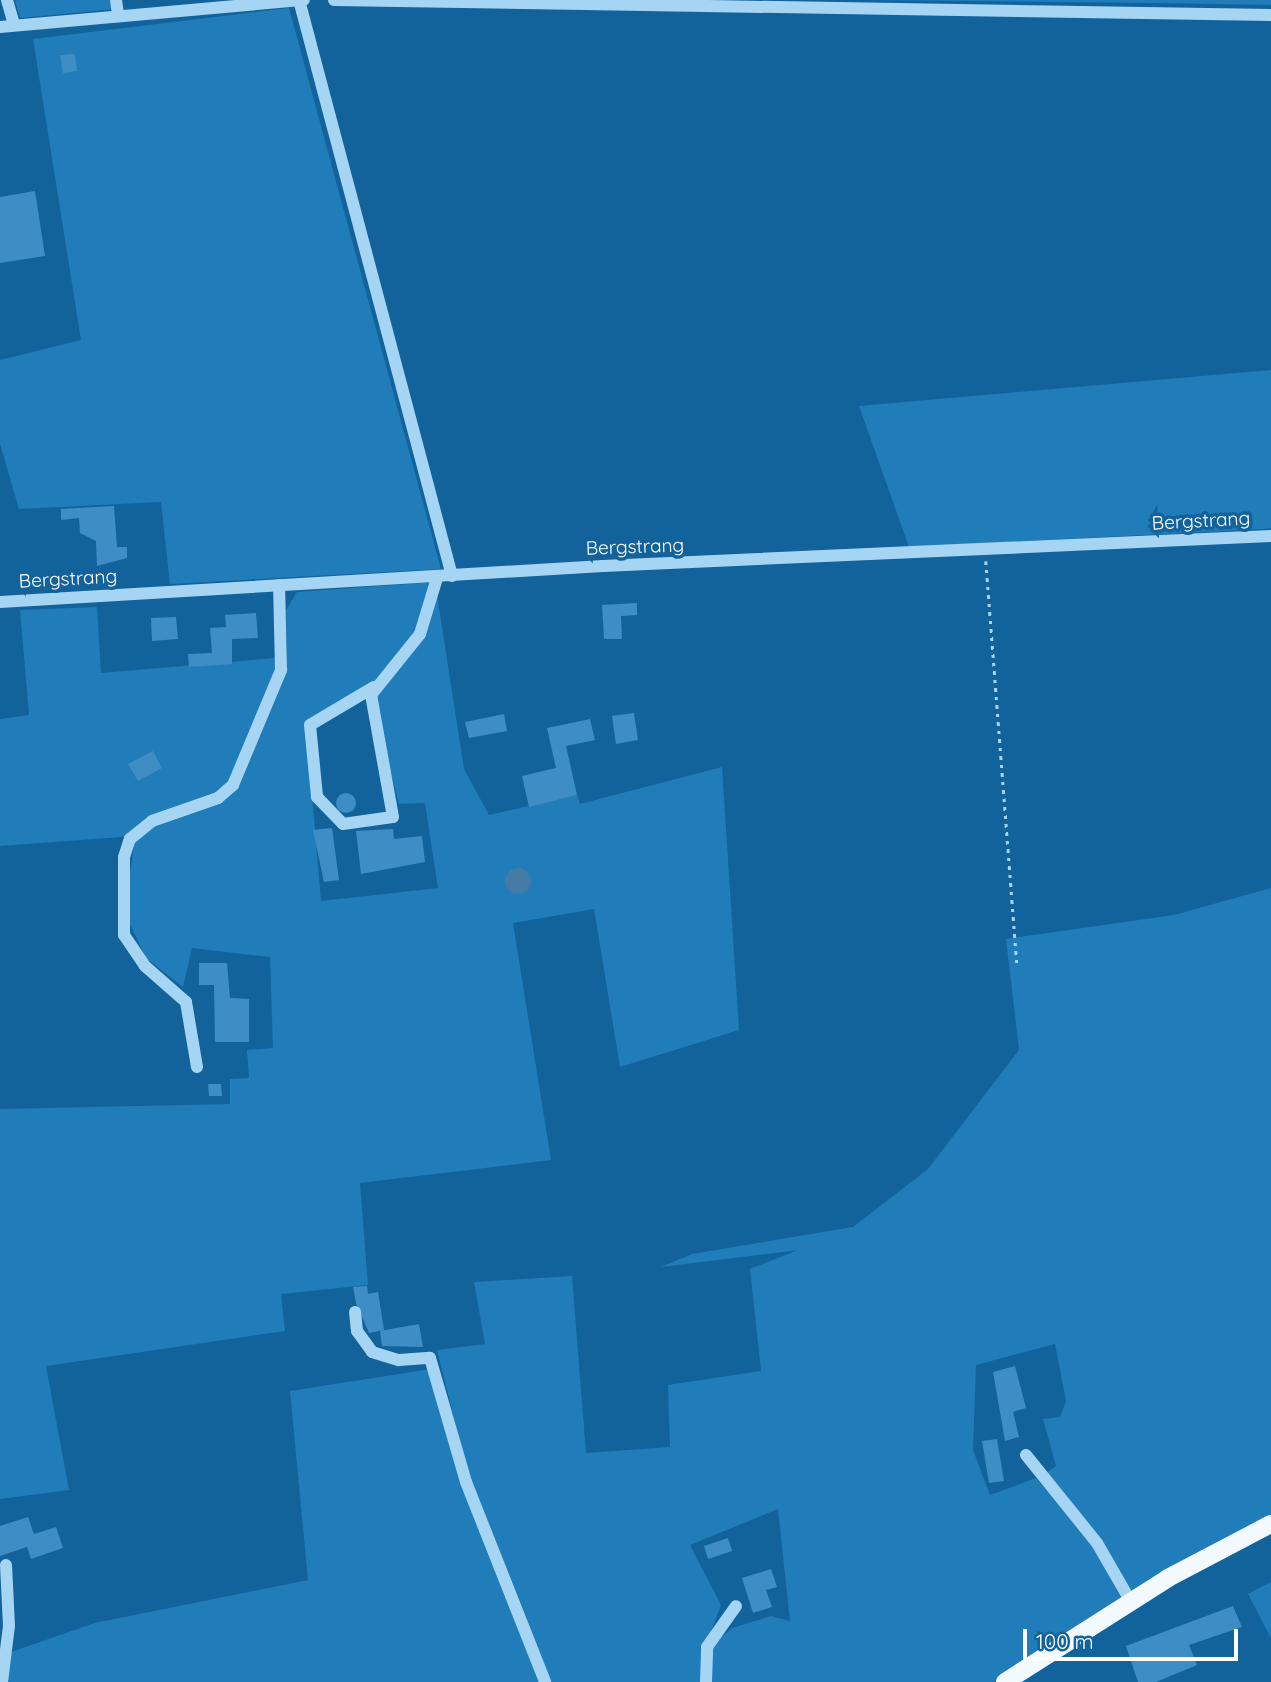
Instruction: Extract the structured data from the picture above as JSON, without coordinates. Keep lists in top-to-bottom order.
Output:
{
  "streets": {
    "street": ["Bergstrang"]
  },
  "scale_bar": "100 m"
}
